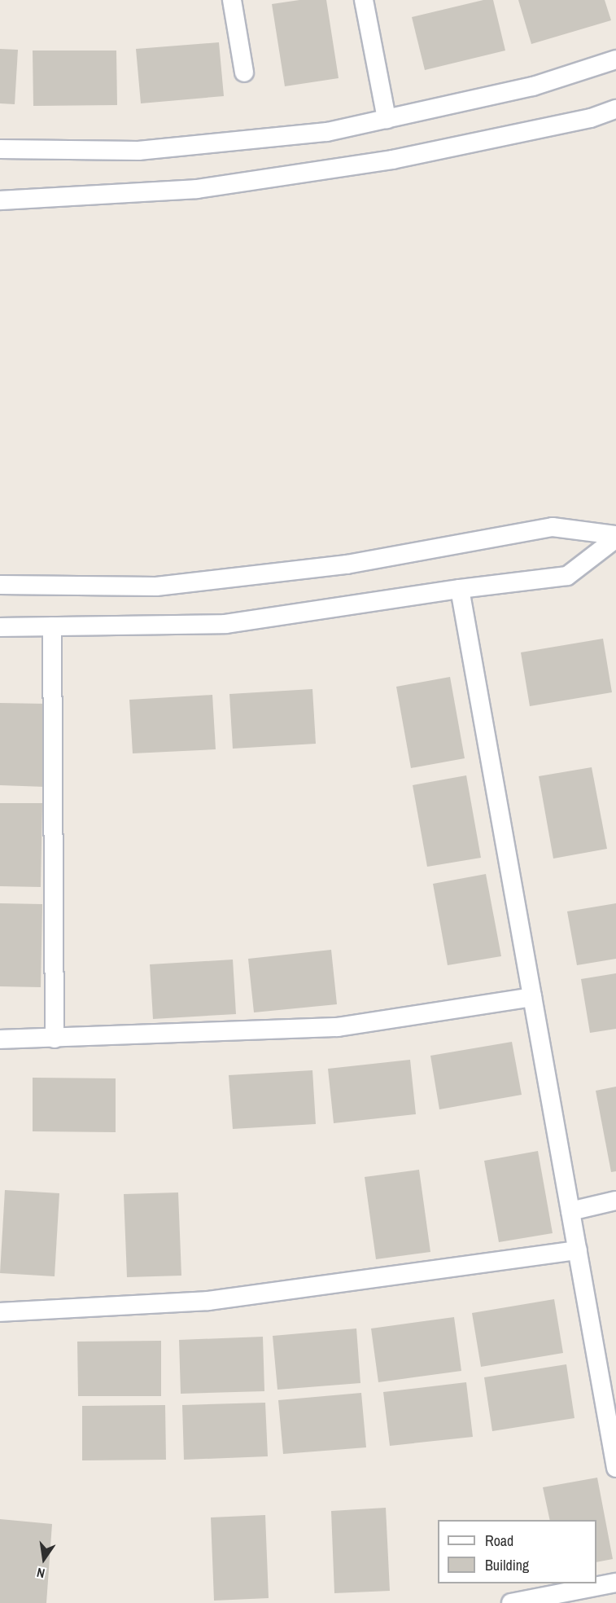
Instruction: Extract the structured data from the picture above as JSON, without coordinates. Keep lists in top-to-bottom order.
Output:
{
  "legend": ["Road", "Building"],
  "north": "bottom"
}
